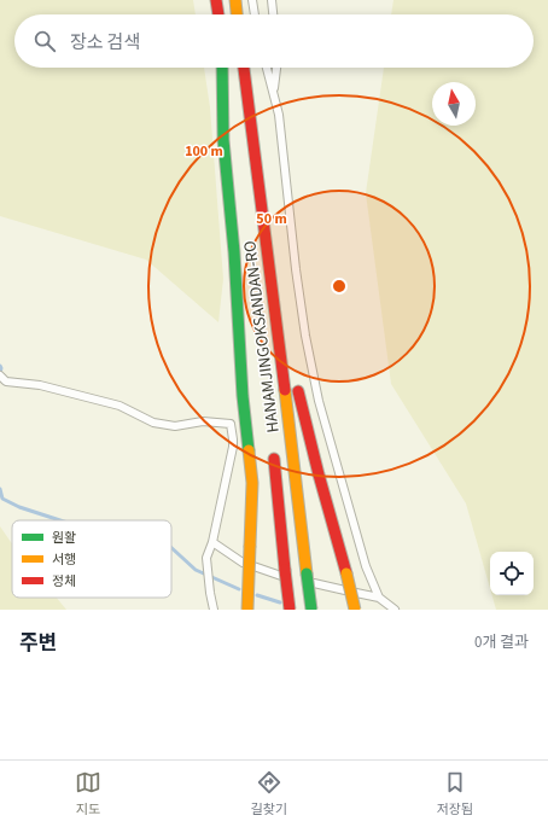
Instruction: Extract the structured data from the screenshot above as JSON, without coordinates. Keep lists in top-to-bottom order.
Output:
{
  "streets": {
    "highway": ["HANAMJINGOKSANDAN-RO"]
  },
  "legend": ["원활", "서행", "정체"],
  "north": "top",
  "page": {
    "search": "장소 검색",
    "heading": ["주변", "0개 결과"],
    "nav": ["지도", "길찾기", "저장됨"]
  },
  "rings": ["100 m", "50 m"]
}
